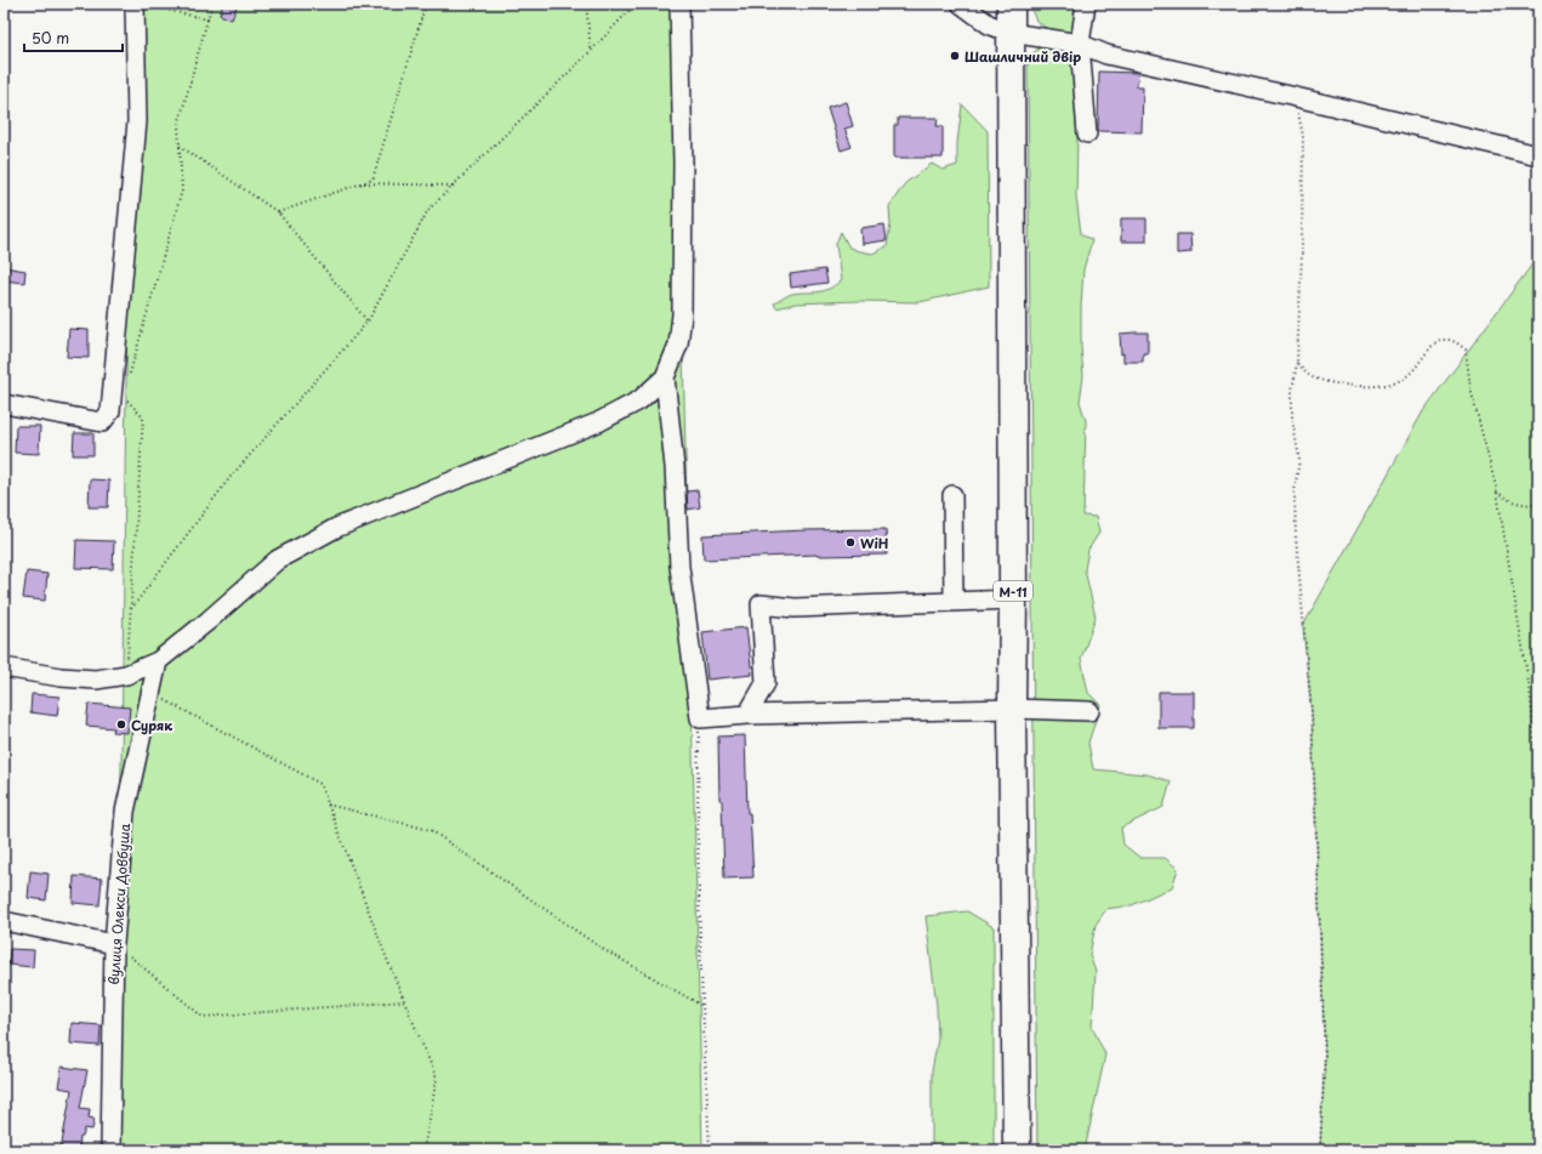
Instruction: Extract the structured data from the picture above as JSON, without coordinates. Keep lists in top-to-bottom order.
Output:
{
  "streets": {
    "highway": ["М-11"],
    "street": ["вулиця Олекси Довбуша"]
  },
  "places": ["Шашличний двір", "WiH", "Суряк"],
  "scale_bar": "50 m"
}
